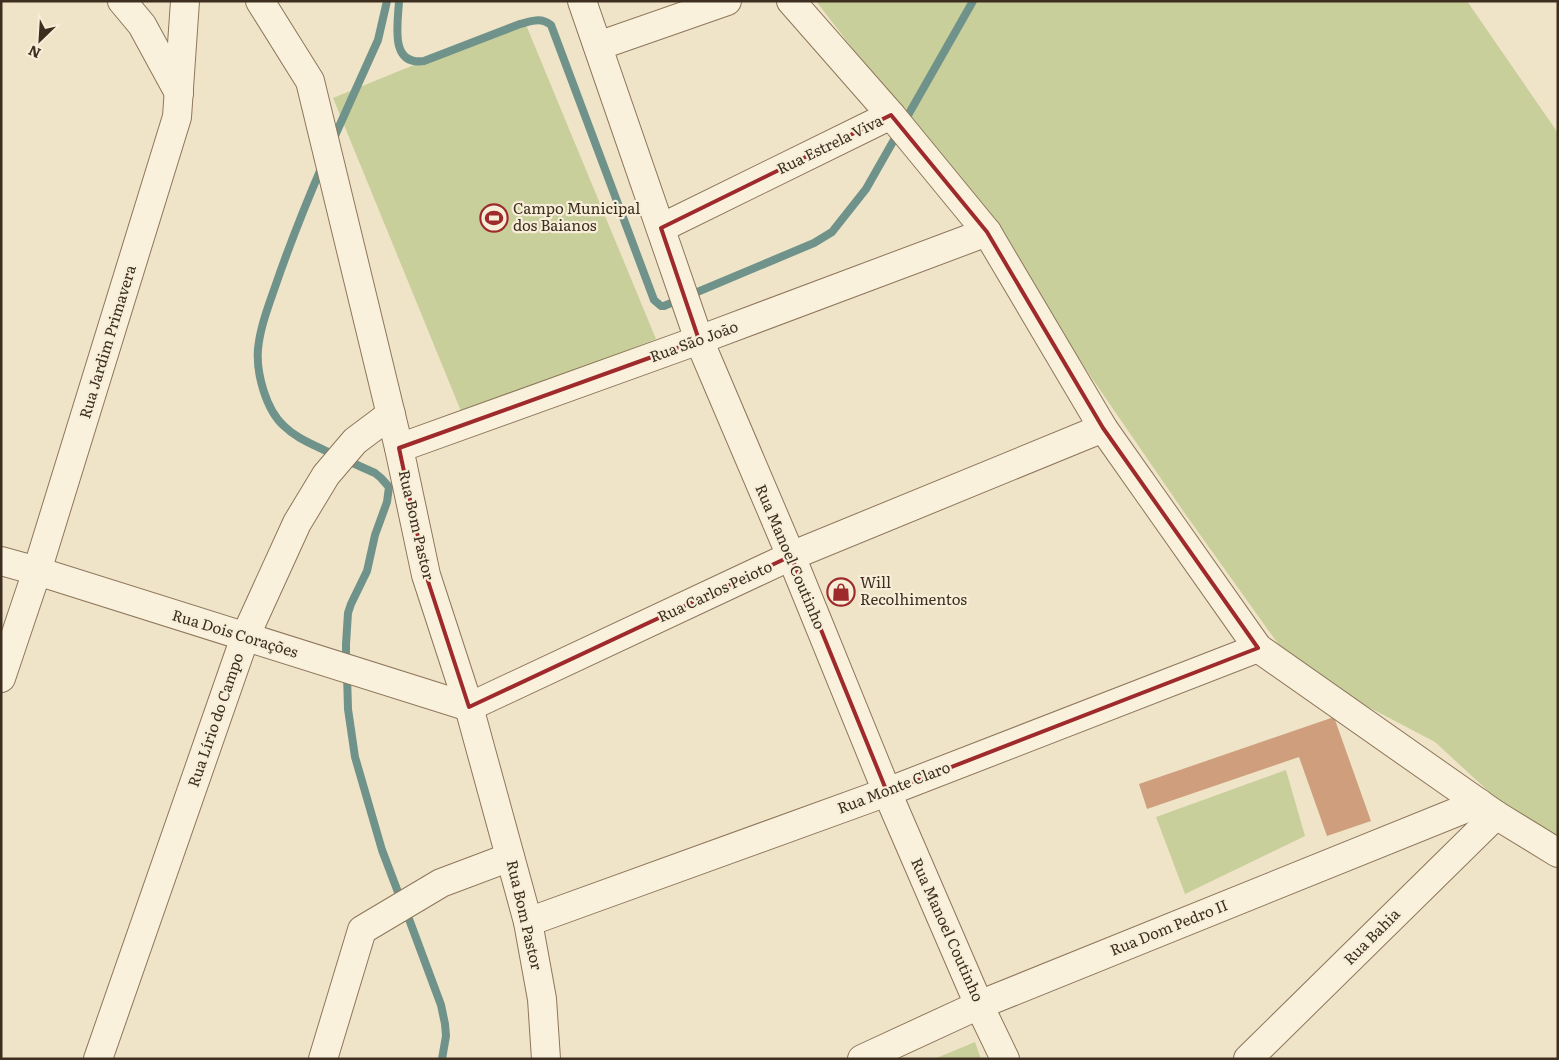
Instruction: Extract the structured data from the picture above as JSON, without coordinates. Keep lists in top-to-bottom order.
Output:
{
  "streets": {
    "street": [
      "Rua Estrela Viva",
      "Rua Jardim Primavera",
      "Rua São João",
      "Rua Bom Pastor",
      "Rua Manoel Coutinho",
      "Rua Carlos Peioto",
      "Rua Dois Corações",
      "Rua Lírio do Campo",
      "Rua Monte Claro",
      "Rua Dom Pedro II",
      "Rua Bahia"
    ]
  },
  "crossings": [
    ["Rua Estrela Viva", "Rua Manoel Coutinho"],
    ["Rua Jardim Primavera", "Rua Dois Corações"],
    ["Rua São João", "Rua Bom Pastor"],
    ["Rua São João", "Rua Manoel Coutinho"],
    ["Rua Bom Pastor", "Rua Carlos Peioto"],
    ["Rua Bom Pastor", "Rua Dois Corações"],
    ["Rua Bom Pastor", "Rua Lírio do Campo"],
    ["Rua Bom Pastor", "Rua Monte Claro"],
    ["Rua Manoel Coutinho", "Rua Carlos Peioto"],
    ["Rua Manoel Coutinho", "Rua Monte Claro"],
    ["Rua Manoel Coutinho", "Rua Dom Pedro II"],
    ["Rua Carlos Peioto", "Rua Dois Corações"],
    ["Rua Dois Corações", "Rua Lírio do Campo"],
    ["Rua Dom Pedro II", "Rua Bahia"]
  ],
  "places": {
    "sports": ["Campo Municipal dos Baianos"],
    "shop": ["Will Recolhimentos"]
  },
  "north": "bottom left"
}
